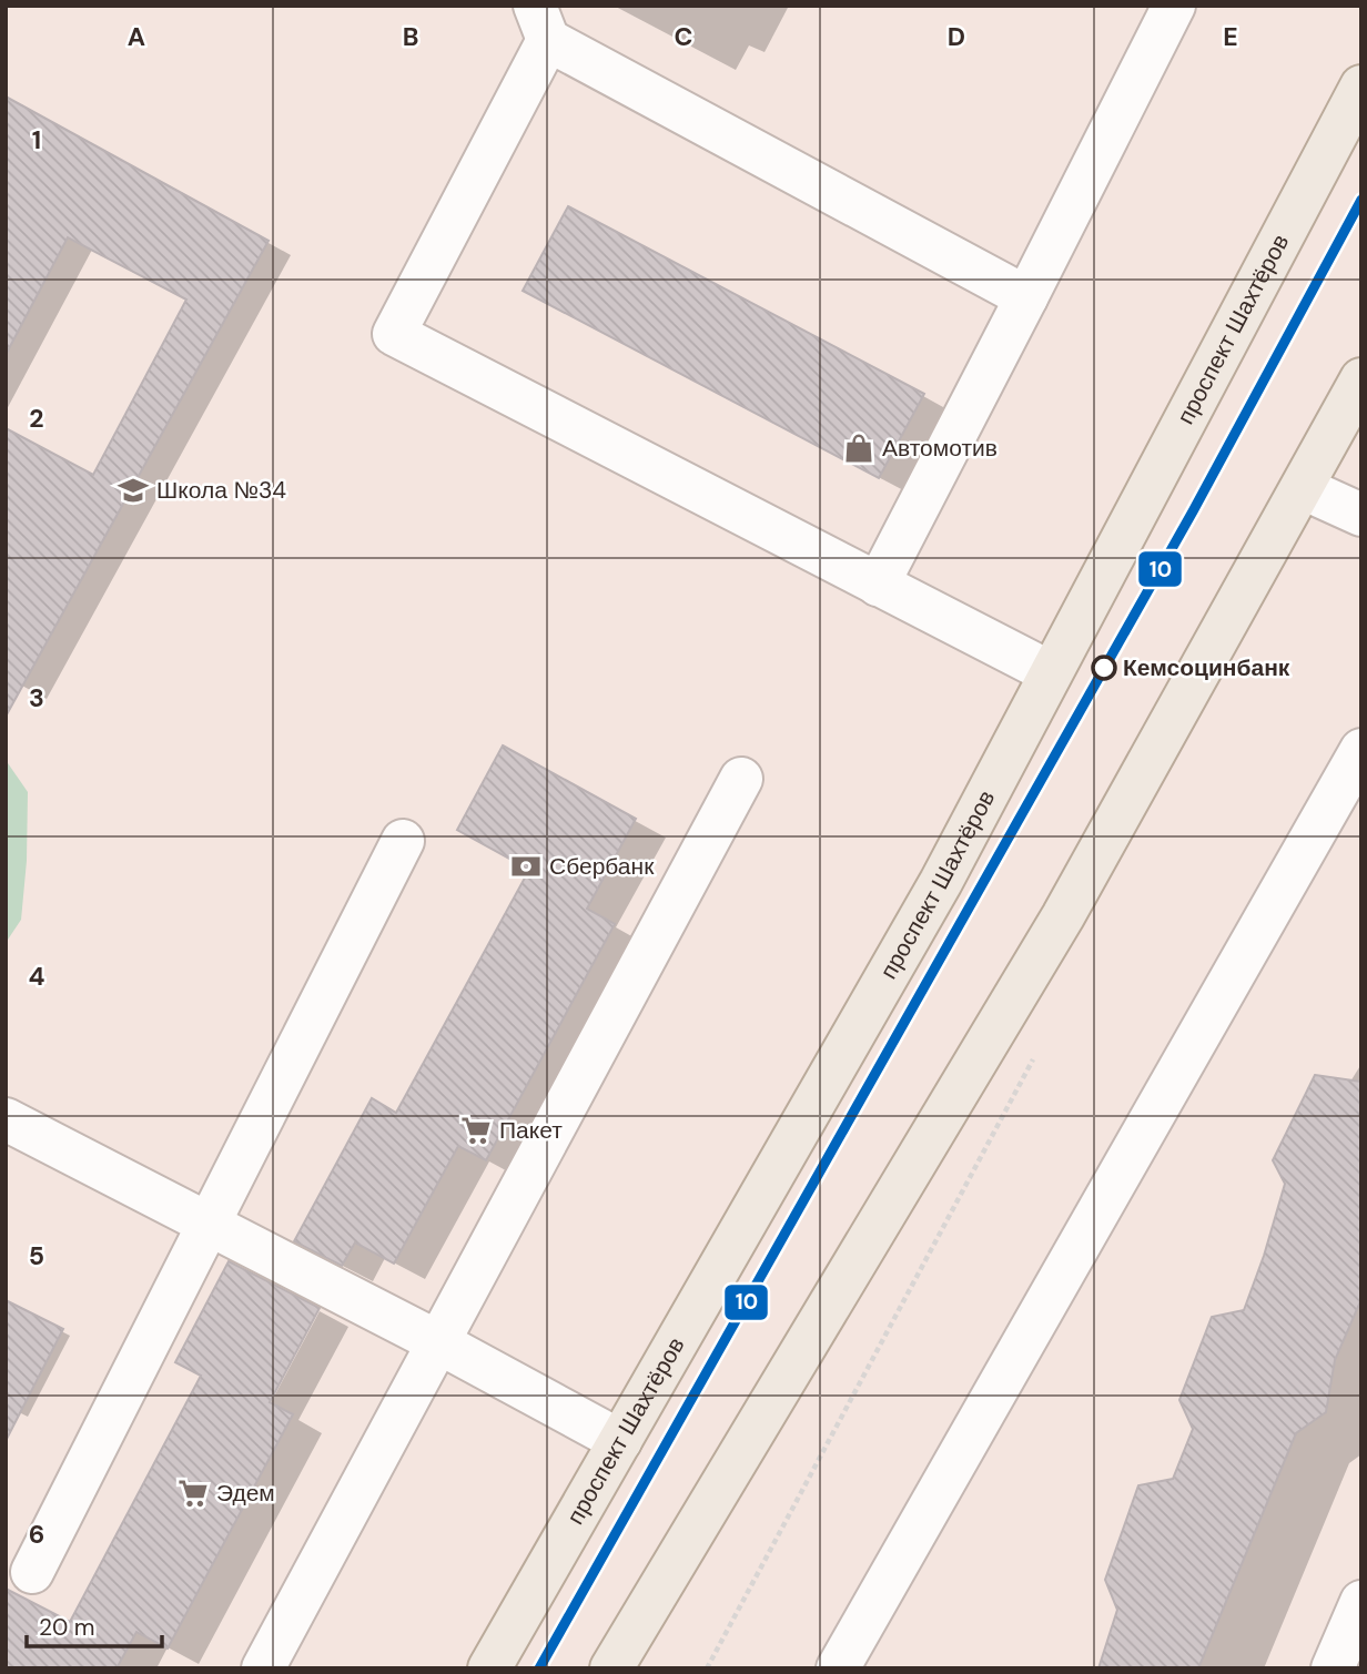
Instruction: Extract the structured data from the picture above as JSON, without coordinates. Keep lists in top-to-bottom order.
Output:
{
  "streets": {
    "main road": ["проспект Шахтёров"]
  },
  "places": {
    "shop": ["Автомотив"],
    "school or university": ["Школа №34"],
    "other": ["Кемсоцинбанк"],
    "bank": ["Сбербанк"],
    "supermarket": ["Пакет", "Эдем"]
  },
  "lines": ["transit line 10"],
  "scale_bar": "20 m",
  "grid": {
    "columns": [
      "A",
      "B",
      "C",
      "D",
      "E"
    ],
    "rows": [
      "1",
      "2",
      "3",
      "4",
      "5",
      "6"
    ]
  }
}
